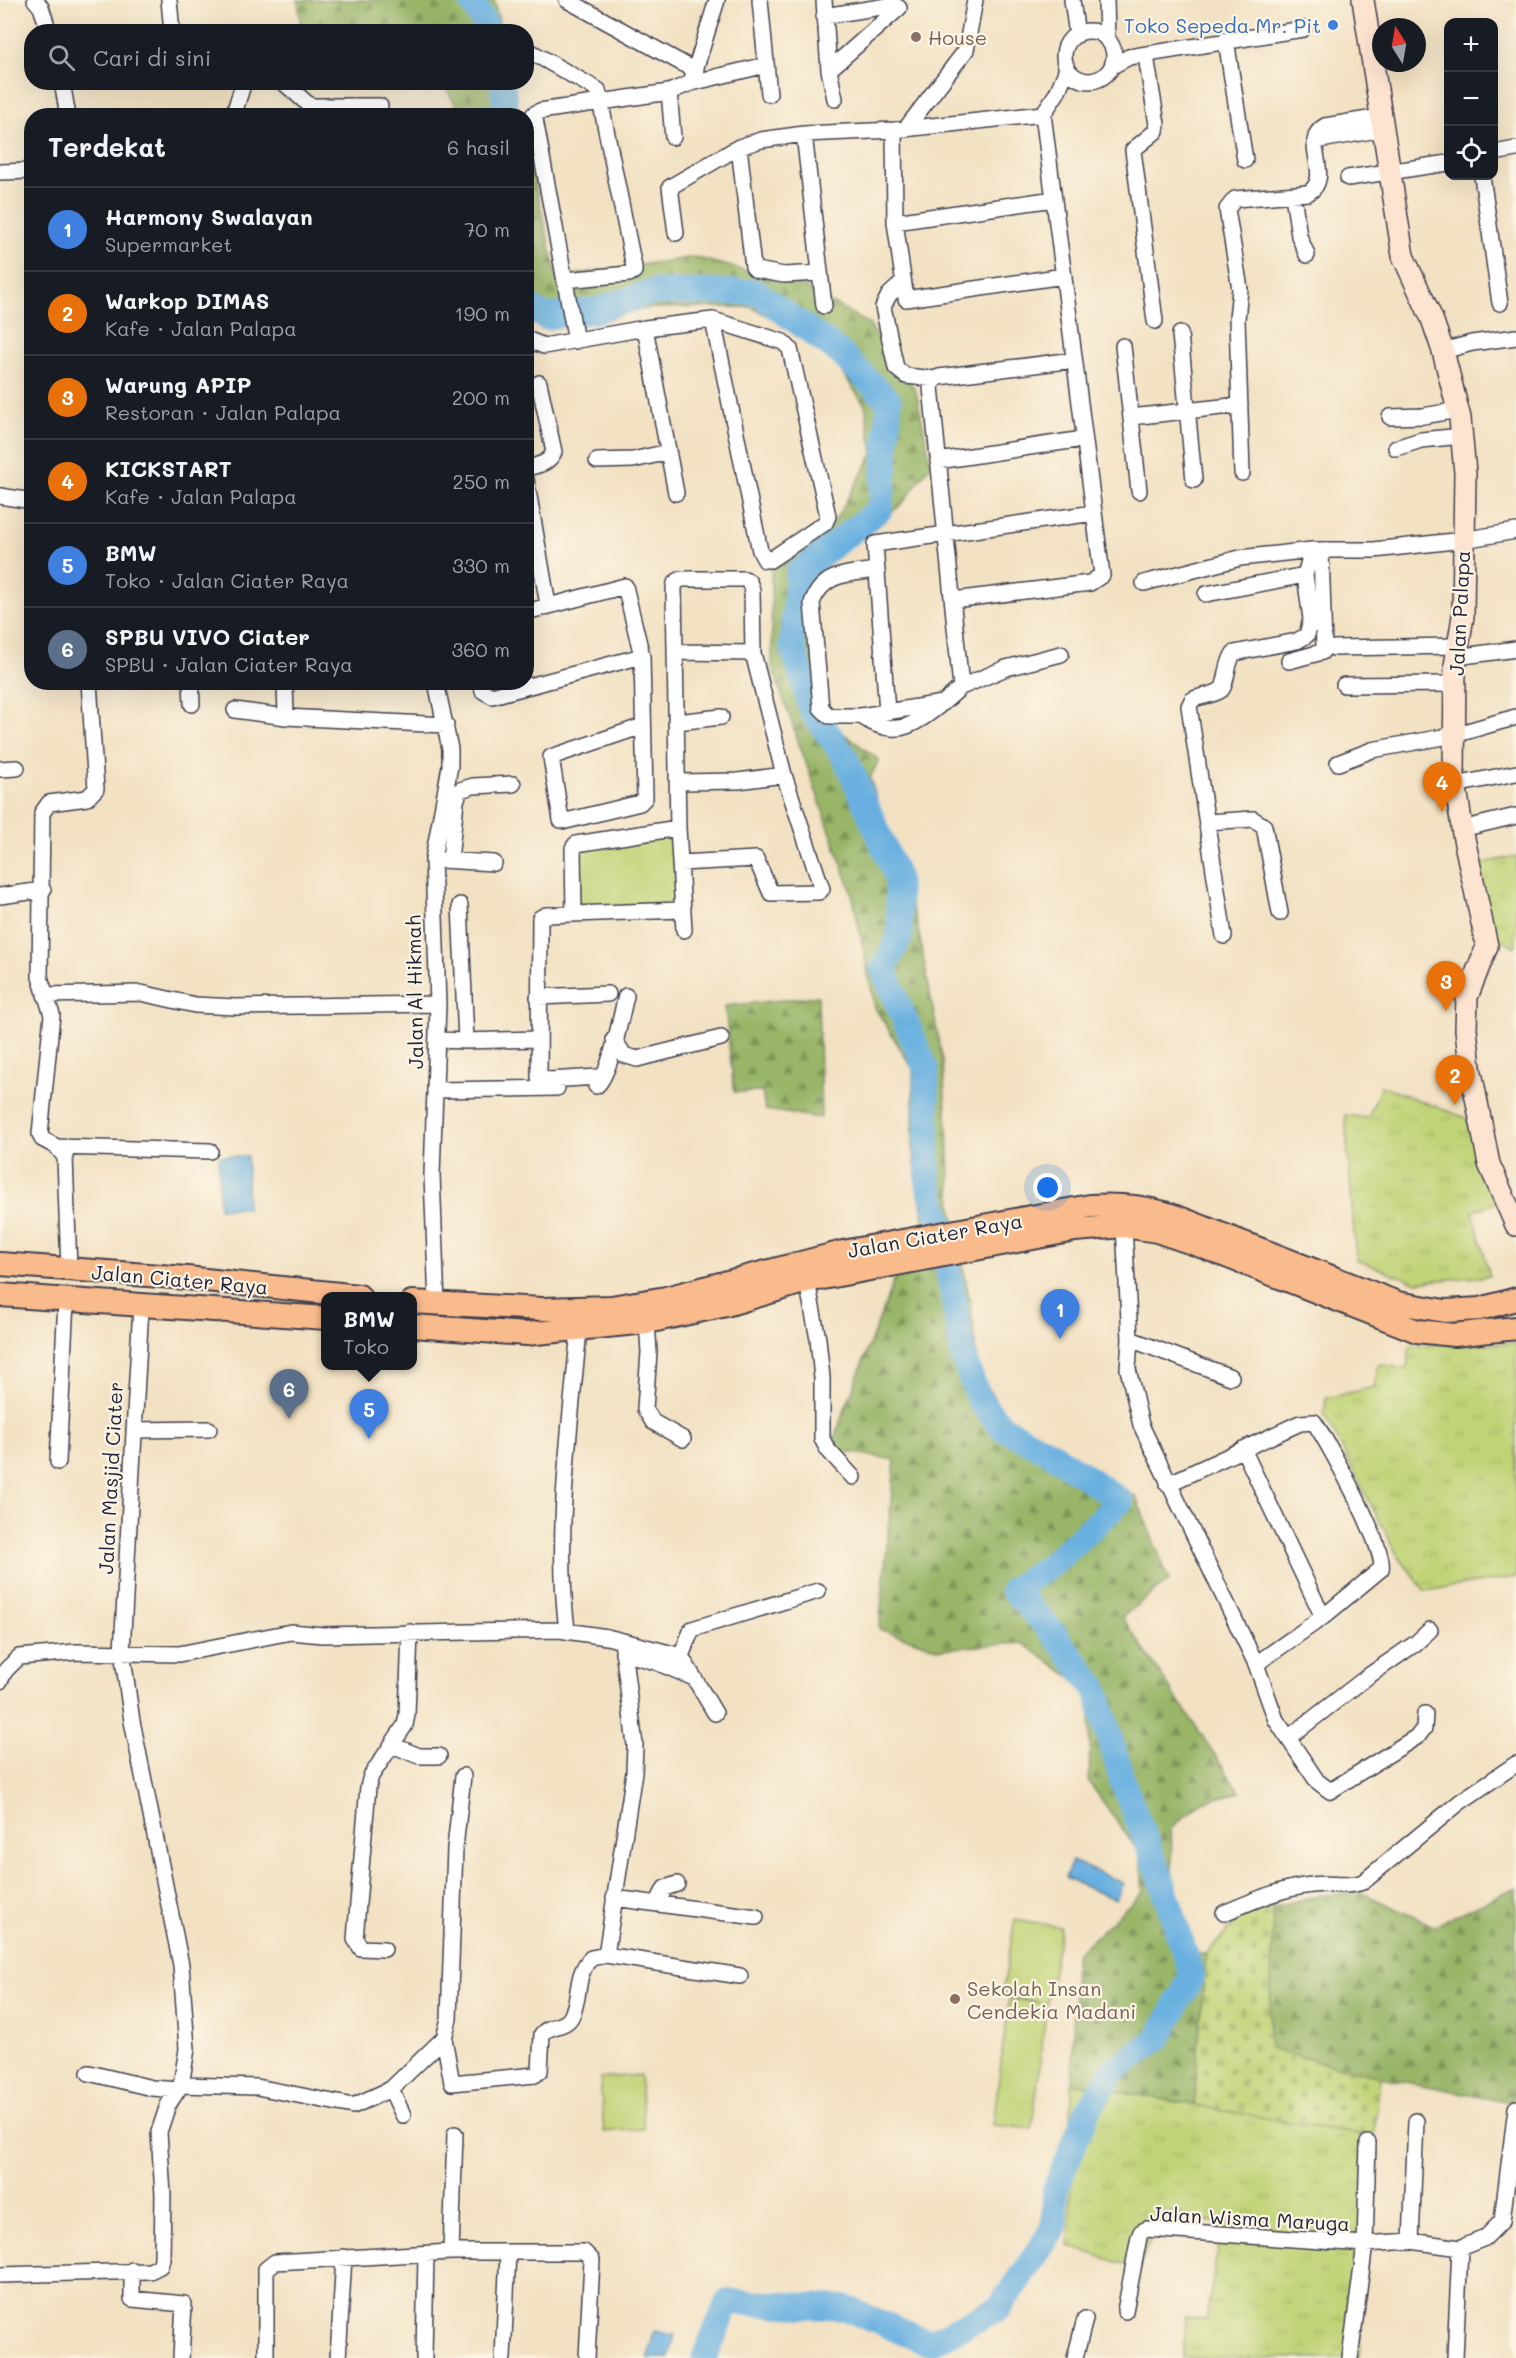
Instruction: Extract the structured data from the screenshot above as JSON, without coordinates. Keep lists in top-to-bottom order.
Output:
{
  "streets": {
    "main road": ["Jalan Ciater Raya"],
    "street": [
      "Jalan Palapa",
      "Jalan Al Hikmah",
      "Jalan Masjid Ciater",
      "Jalan Wisma Maruga"
    ]
  },
  "crossings": [
    ["Jalan Al Hikmah", "Jalan Ciater Raya"],
    ["Jalan Ciater Raya", "Jalan Masjid Ciater"]
  ],
  "places": ["Toko Sepeda Mr. Pit", "House", "Sekolah Insan Cendekia Madani"],
  "north": "top",
  "page": {
    "map_buttons": ["+", "−"],
    "search": "Cari di sini",
    "heading": ["Terdekat", "6 hasil"],
    "list": [
      {
        "mark": "1",
        "name": "Harmony Swalayan",
        "note": "Supermarket",
        "value": "70 m"
      },
      {
        "mark": "2",
        "name": "Warkop DIMAS",
        "note": "Kafe · Jalan Palapa",
        "value": "190 m"
      },
      {
        "mark": "3",
        "name": "Warung APIP",
        "note": "Restoran · Jalan Palapa",
        "value": "200 m"
      },
      {
        "mark": "4",
        "name": "KICKSTART",
        "note": "Kafe · Jalan Palapa",
        "value": "250 m"
      },
      {
        "mark": "5",
        "name": "BMW",
        "note": "Toko · Jalan Ciater Raya",
        "value": "330 m"
      },
      {
        "mark": "6",
        "name": "SPBU VIVO Ciater",
        "note": "SPBU · Jalan Ciater Raya",
        "value": "360 m"
      }
    ],
    "pins": [
      "4",
      "3",
      "2",
      "1",
      "6",
      "5"
    ],
    "popup": ["BMW", "Toko"]
  }
}
